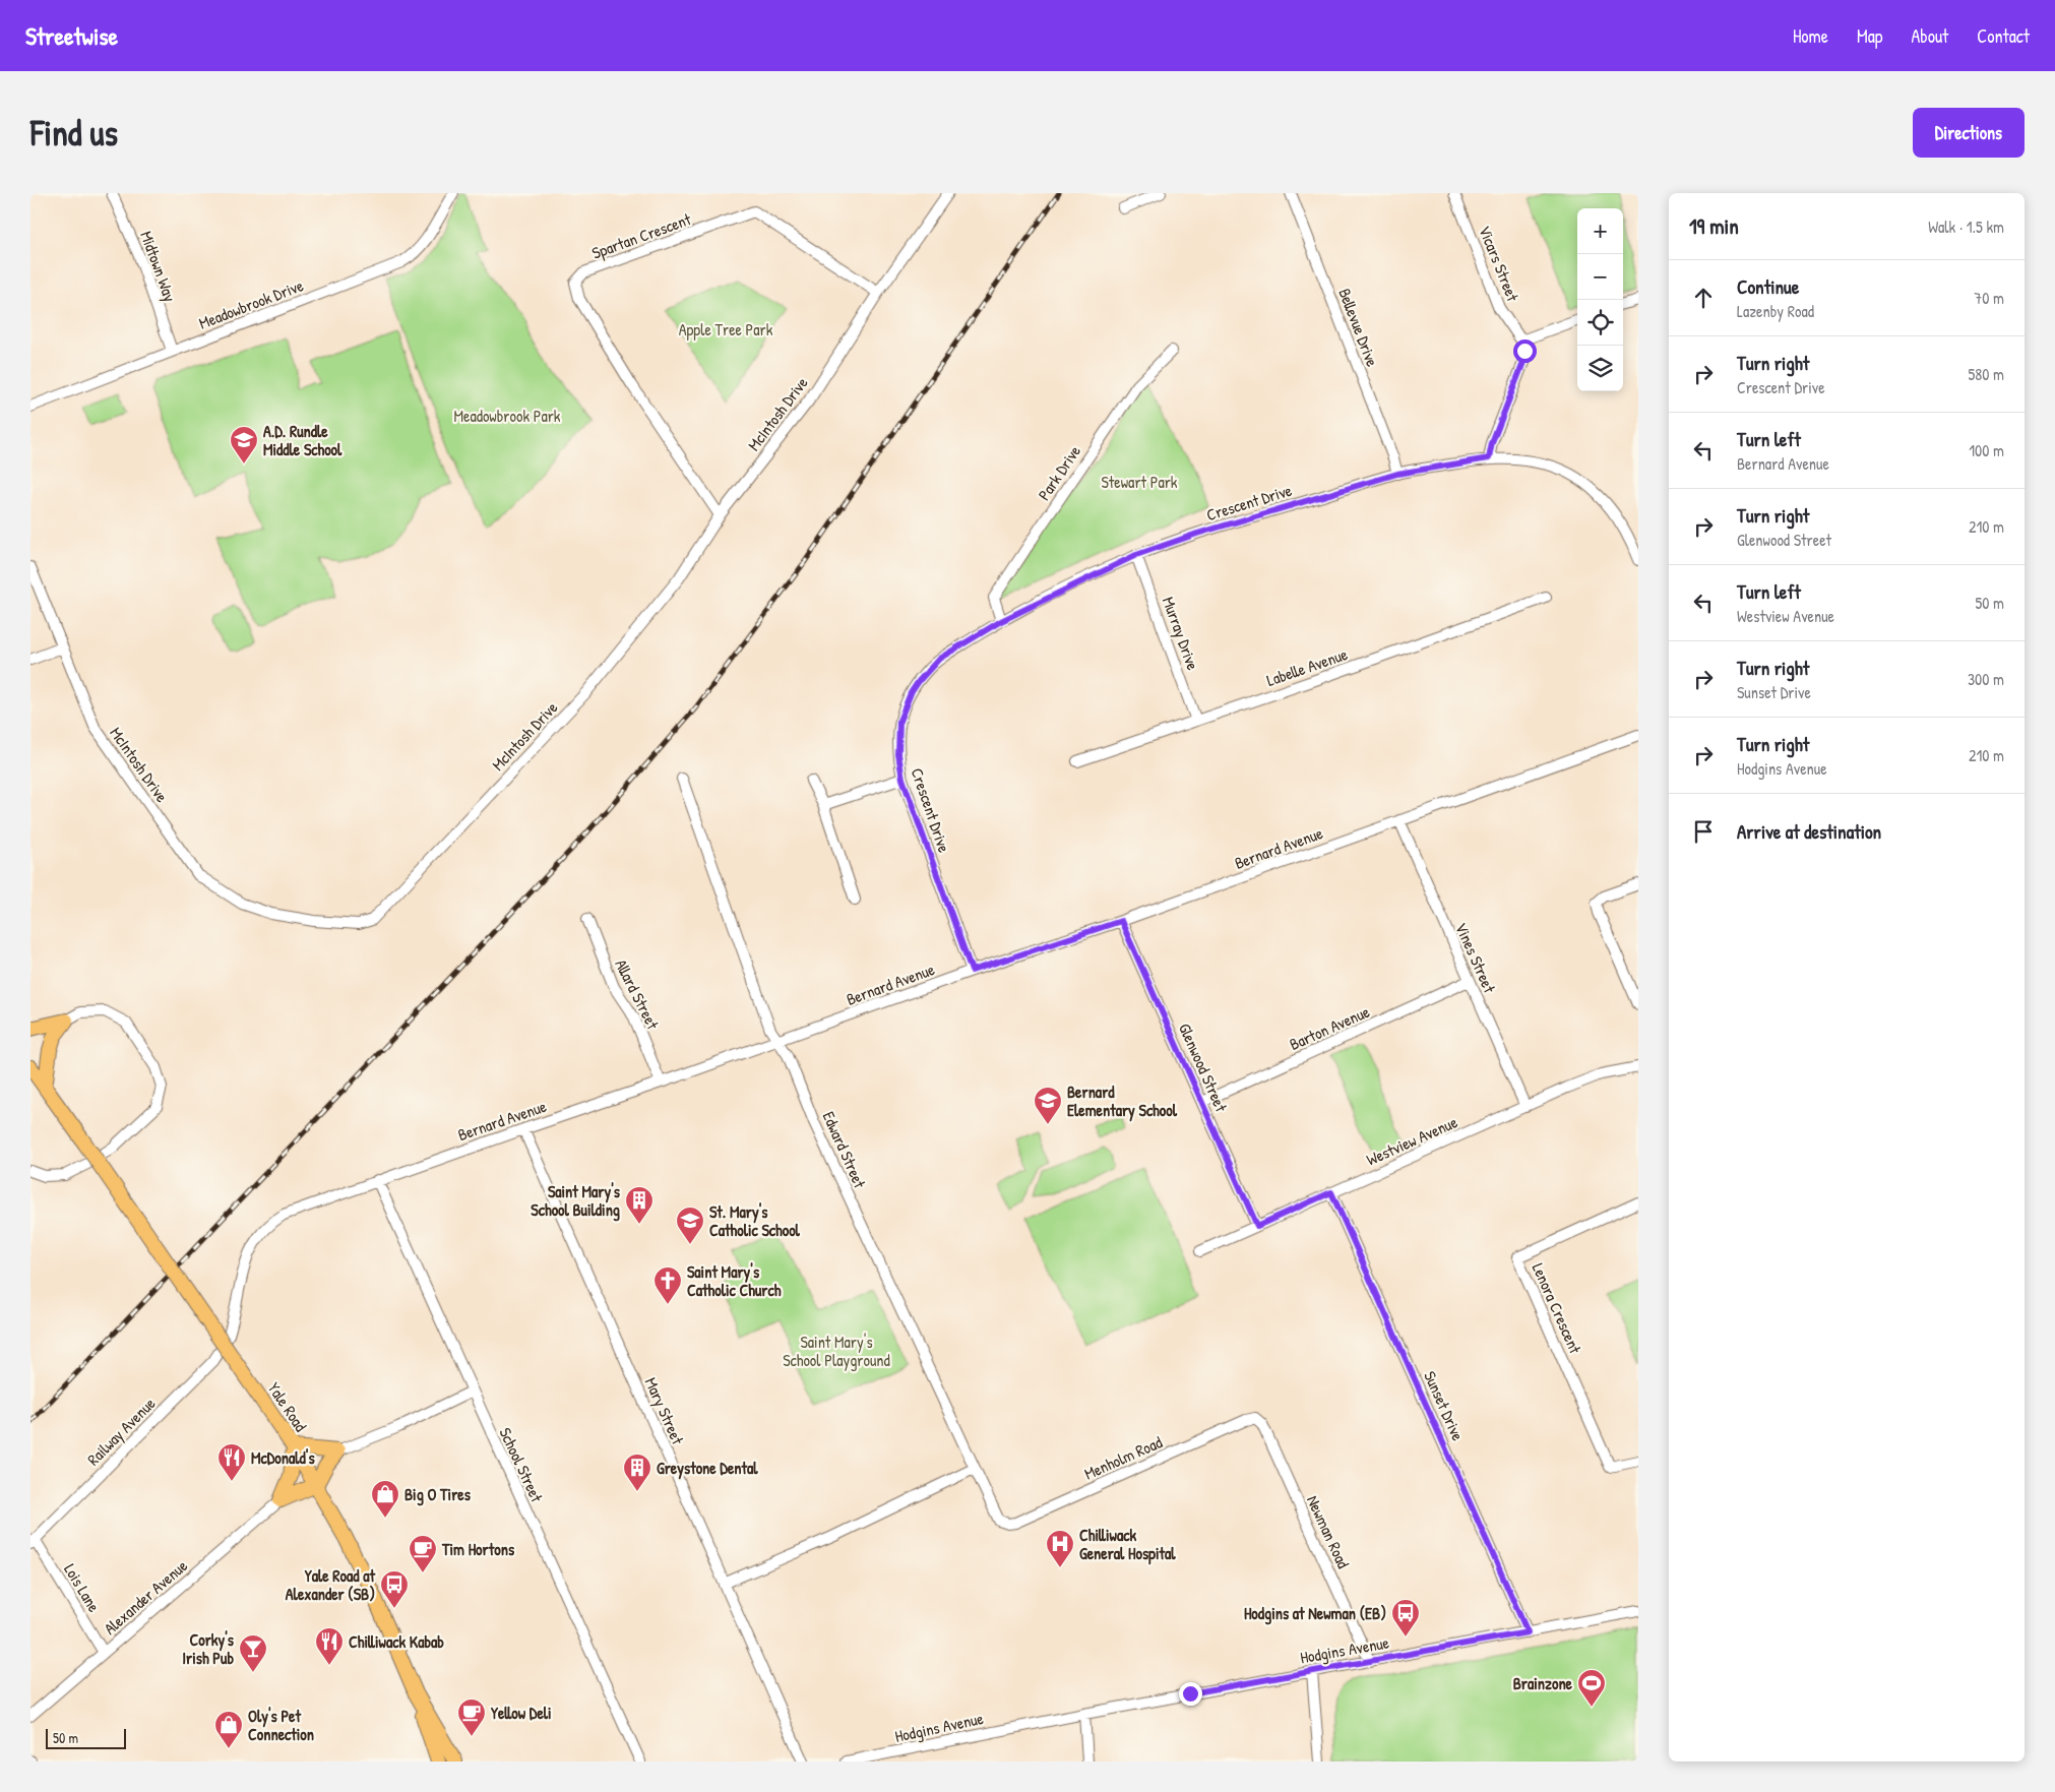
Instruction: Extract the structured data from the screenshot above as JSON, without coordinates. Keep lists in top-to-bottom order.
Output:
{
  "streets": {
    "main road": ["Yale Road"],
    "street": [
      "Spartan Crescent",
      "Vicars Street",
      "Midtown Way",
      "Meadowbrook Drive",
      "Bellevue Drive",
      "McIntosh Drive",
      "Park Drive",
      "Crescent Drive",
      "Murray Drive",
      "Labelle Avenue",
      "Bernard Avenue",
      "Vines Street",
      "Allard Street",
      "Barton Avenue",
      "Glenwood Street",
      "Westview Avenue",
      "Edward Street",
      "Lenora Crescent",
      "Sunset Drive",
      "Mary Street",
      "Railway Avenue",
      "Menholm Road",
      "School Street",
      "Newman Road",
      "Lois Lane",
      "Alexander Avenue",
      "Hodgins Avenue"
    ]
  },
  "crossings": [
    ["Spartan Crescent", "McIntosh Drive"],
    ["Midtown Way", "Meadowbrook Drive"],
    ["Bellevue Drive", "Crescent Drive"],
    ["Park Drive", "Crescent Drive"],
    ["Crescent Drive", "Murray Drive"],
    ["Crescent Drive", "Bernard Avenue"],
    ["Murray Drive", "Labelle Avenue"],
    ["Bernard Avenue", "Vines Street"],
    ["Bernard Avenue", "Allard Street"],
    ["Bernard Avenue", "Glenwood Street"],
    ["Bernard Avenue", "Edward Street"],
    ["Bernard Avenue", "Mary Street"],
    ["Bernard Avenue", "Railway Avenue"],
    ["Bernard Avenue", "School Street"],
    ["Vines Street", "Barton Avenue"],
    ["Vines Street", "Westview Avenue"],
    ["Barton Avenue", "Glenwood Street"],
    ["Glenwood Street", "Westview Avenue"],
    ["Westview Avenue", "Sunset Drive"],
    ["Edward Street", "Menholm Road"],
    ["Sunset Drive", "Hodgins Avenue"],
    ["Railway Avenue", "Lois Lane"],
    ["Menholm Road", "Newman Road"],
    ["Newman Road", "Hodgins Avenue"],
    ["Lois Lane", "Alexander Avenue"]
  ],
  "parks": [
    "Apple Tree Park",
    "Meadowbrook Park",
    "Stewart Park",
    "Saint Mary's School Playground"
  ],
  "places": {
    "school or university": ["A.D. Rundle Middle School", "Bernard Elementary School", "St. Mary's Catholic School"],
    "building": ["Saint Mary's School Building", "Greystone Dental"],
    "church": ["Saint Mary's Catholic Church"],
    "restaurant": ["McDonald's", "Chilliwack Kabab"],
    "shop": ["Big O Tires", "Oly's Pet Connection"],
    "hospital": ["Chilliwack General Hospital"],
    "cafe": ["Tim Hortons", "Yellow Deli"],
    "bus stop": ["Yale Road at Alexander (SB)", "Hodgins at Newman (EB)"],
    "bar": ["Corky's Irish Pub"],
    "sports": ["Brainzone"]
  },
  "scale_bar": "50 m",
  "page": {
    "header": "Streetwise",
    "nav": [
      "Home",
      "Map",
      "About",
      "Contact"
    ],
    "buttons": "Directions",
    "title": "Find us",
    "heading": ["19 min", "Walk · 1.5 km"],
    "map_buttons": ["+", "−"],
    "list": [
      ["Continue", "Lazenby Road", "70 m"],
      ["Turn right", "Crescent Drive", "580 m"],
      ["Turn left", "Bernard Avenue", "100 m"],
      ["Turn right", "Glenwood Street", "210 m"],
      ["Turn left", "Westview Avenue", "50 m"],
      ["Turn right", "Sunset Drive", "300 m"],
      ["Turn right", "Hodgins Avenue", "210 m"],
      "Arrive at destination"
    ],
    "scale": "50 m"
  }
}
